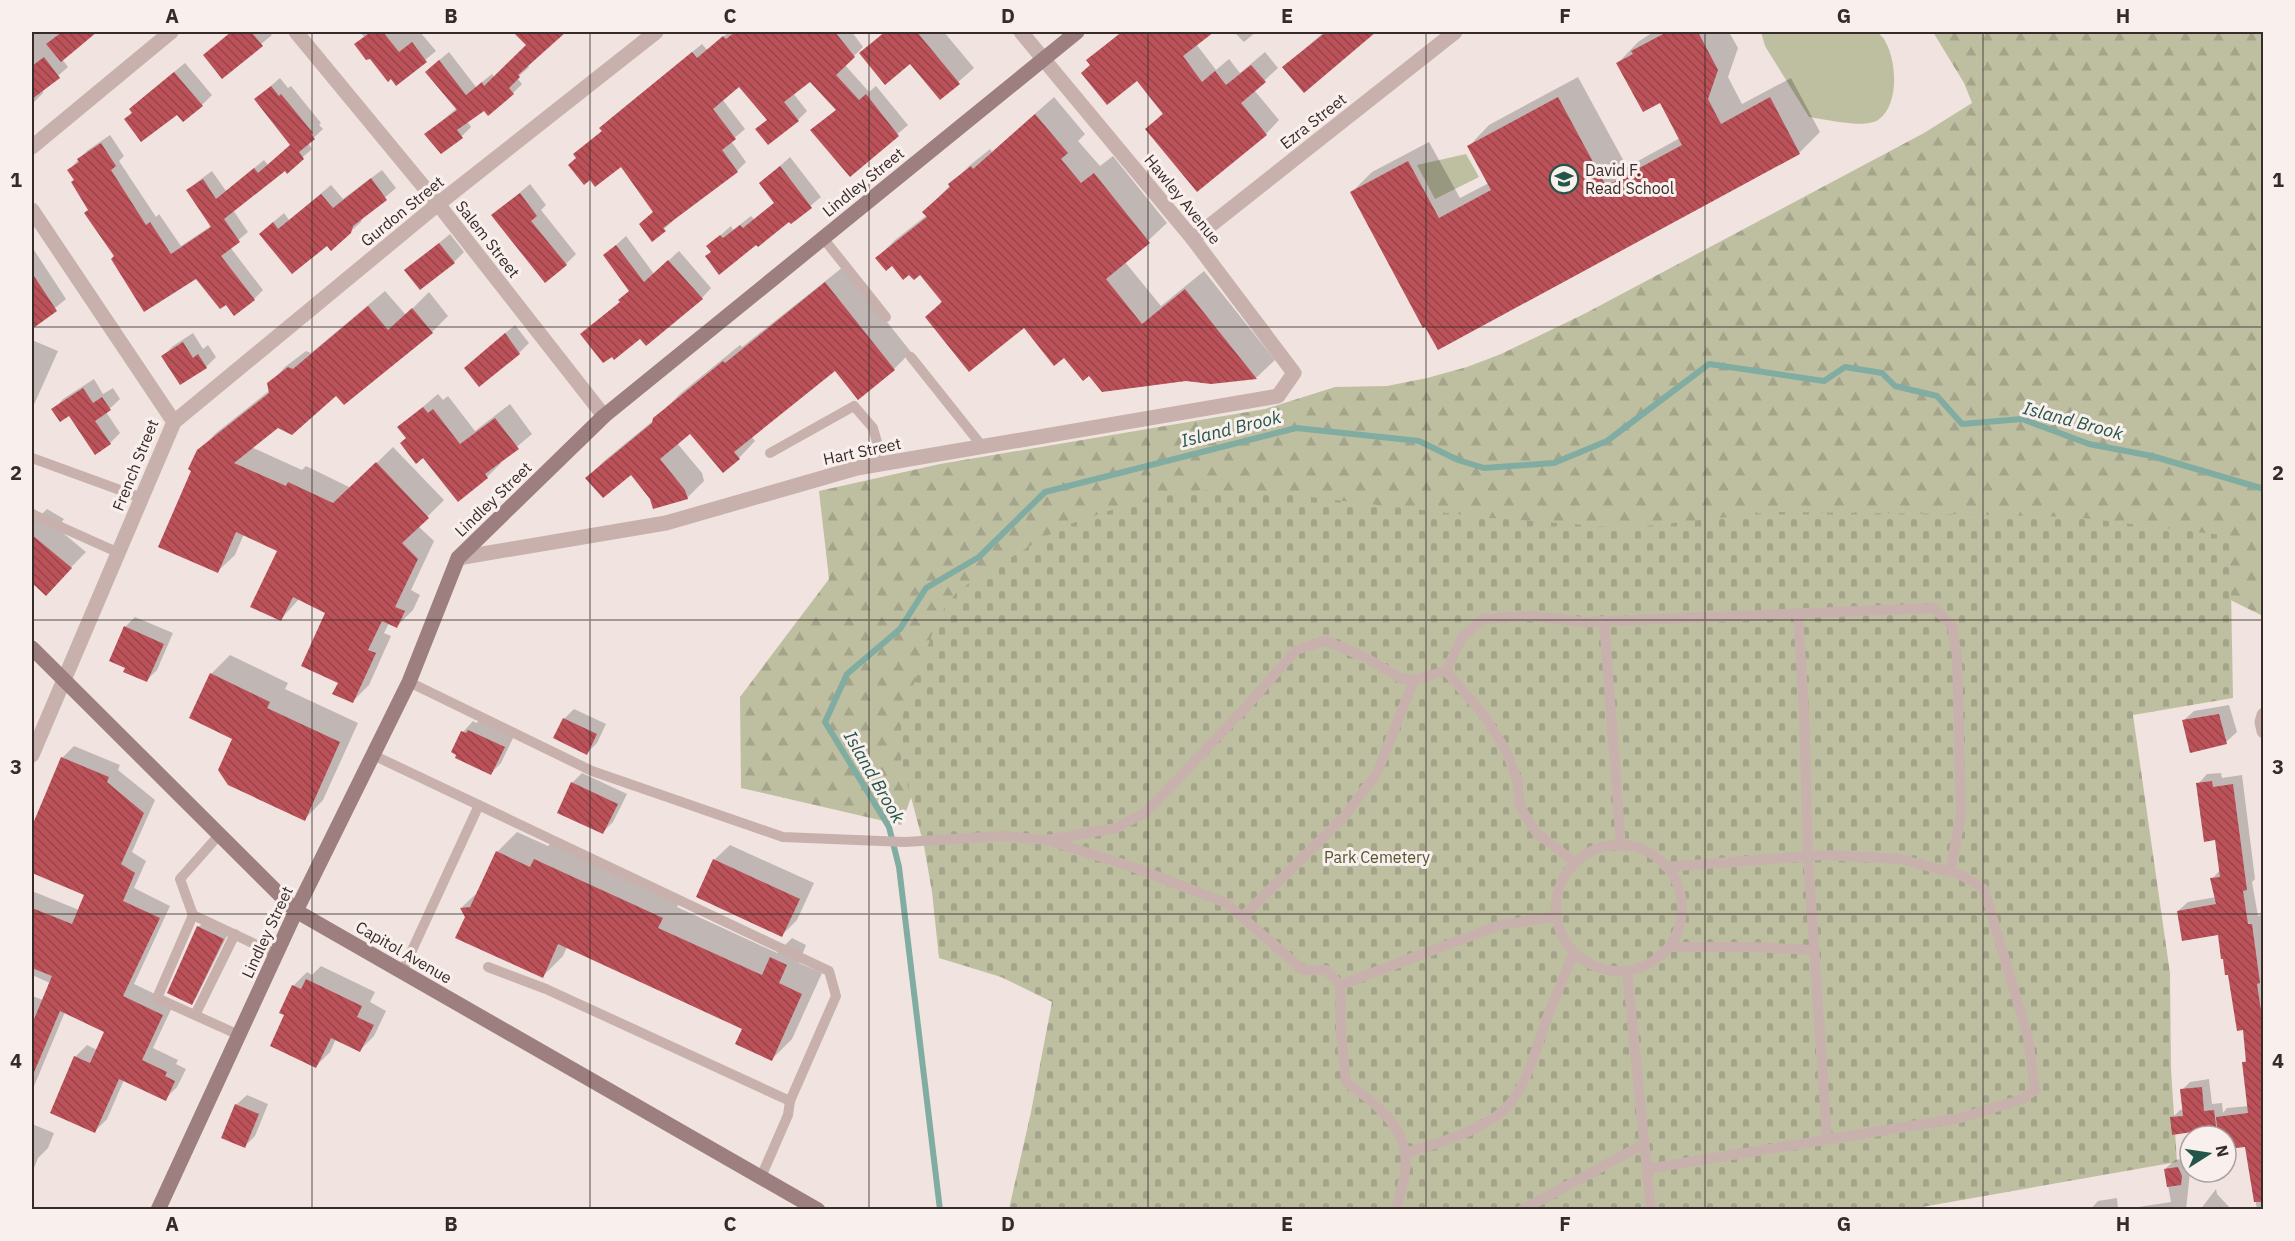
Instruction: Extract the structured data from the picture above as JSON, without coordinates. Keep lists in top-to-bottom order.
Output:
{
  "streets": {
    "main road": ["Lindley Street", "Capitol Avenue"],
    "street": [
      "Ezra Street",
      "Hawley Avenue",
      "Gurdon Street",
      "Salem Street",
      "Hart Street",
      "French Street"
    ]
  },
  "crossings": [
    ["Ezra Street", "Hawley Avenue"],
    ["Lindley Street", "Hawley Avenue"],
    ["Lindley Street", "Salem Street"],
    ["Lindley Street", "Hart Street"],
    ["Lindley Street", "Capitol Avenue"],
    ["Hawley Avenue", "Hart Street"],
    ["Gurdon Street", "Salem Street"],
    ["Gurdon Street", "French Street"],
    ["French Street", "Capitol Avenue"]
  ],
  "water": ["Island Brook"],
  "parks": ["Park Cemetery"],
  "places": {
    "school or university": ["David F. Read School"]
  },
  "north": "right",
  "grid": {
    "columns": [
      "A",
      "B",
      "C",
      "D",
      "E",
      "F",
      "G",
      "H"
    ],
    "rows": [
      "1",
      "2",
      "3",
      "4"
    ]
  }
}
